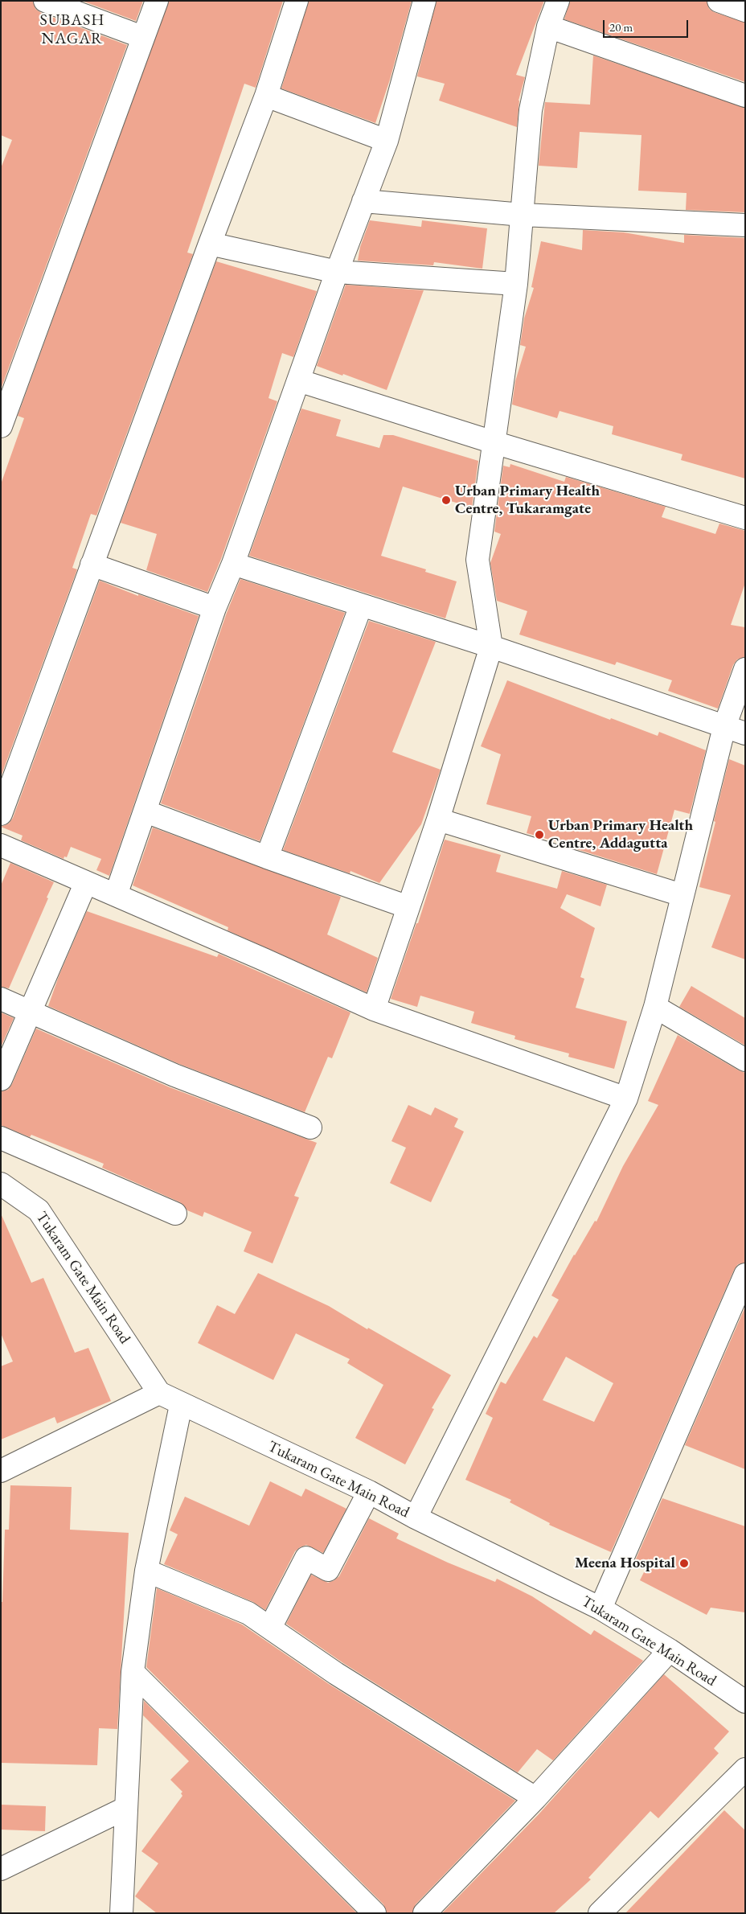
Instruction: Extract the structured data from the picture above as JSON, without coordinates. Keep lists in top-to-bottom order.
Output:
{
  "streets": {
    "street": ["Tukaram Gate Main Road"]
  },
  "districts": ["SUBASH NAGAR"],
  "places": ["Urban Primary Health Centre, Tukaramgate", "Urban Primary Health Centre, Addagutta", "Meena Hospital"],
  "scale_bar": "20 m"
}
